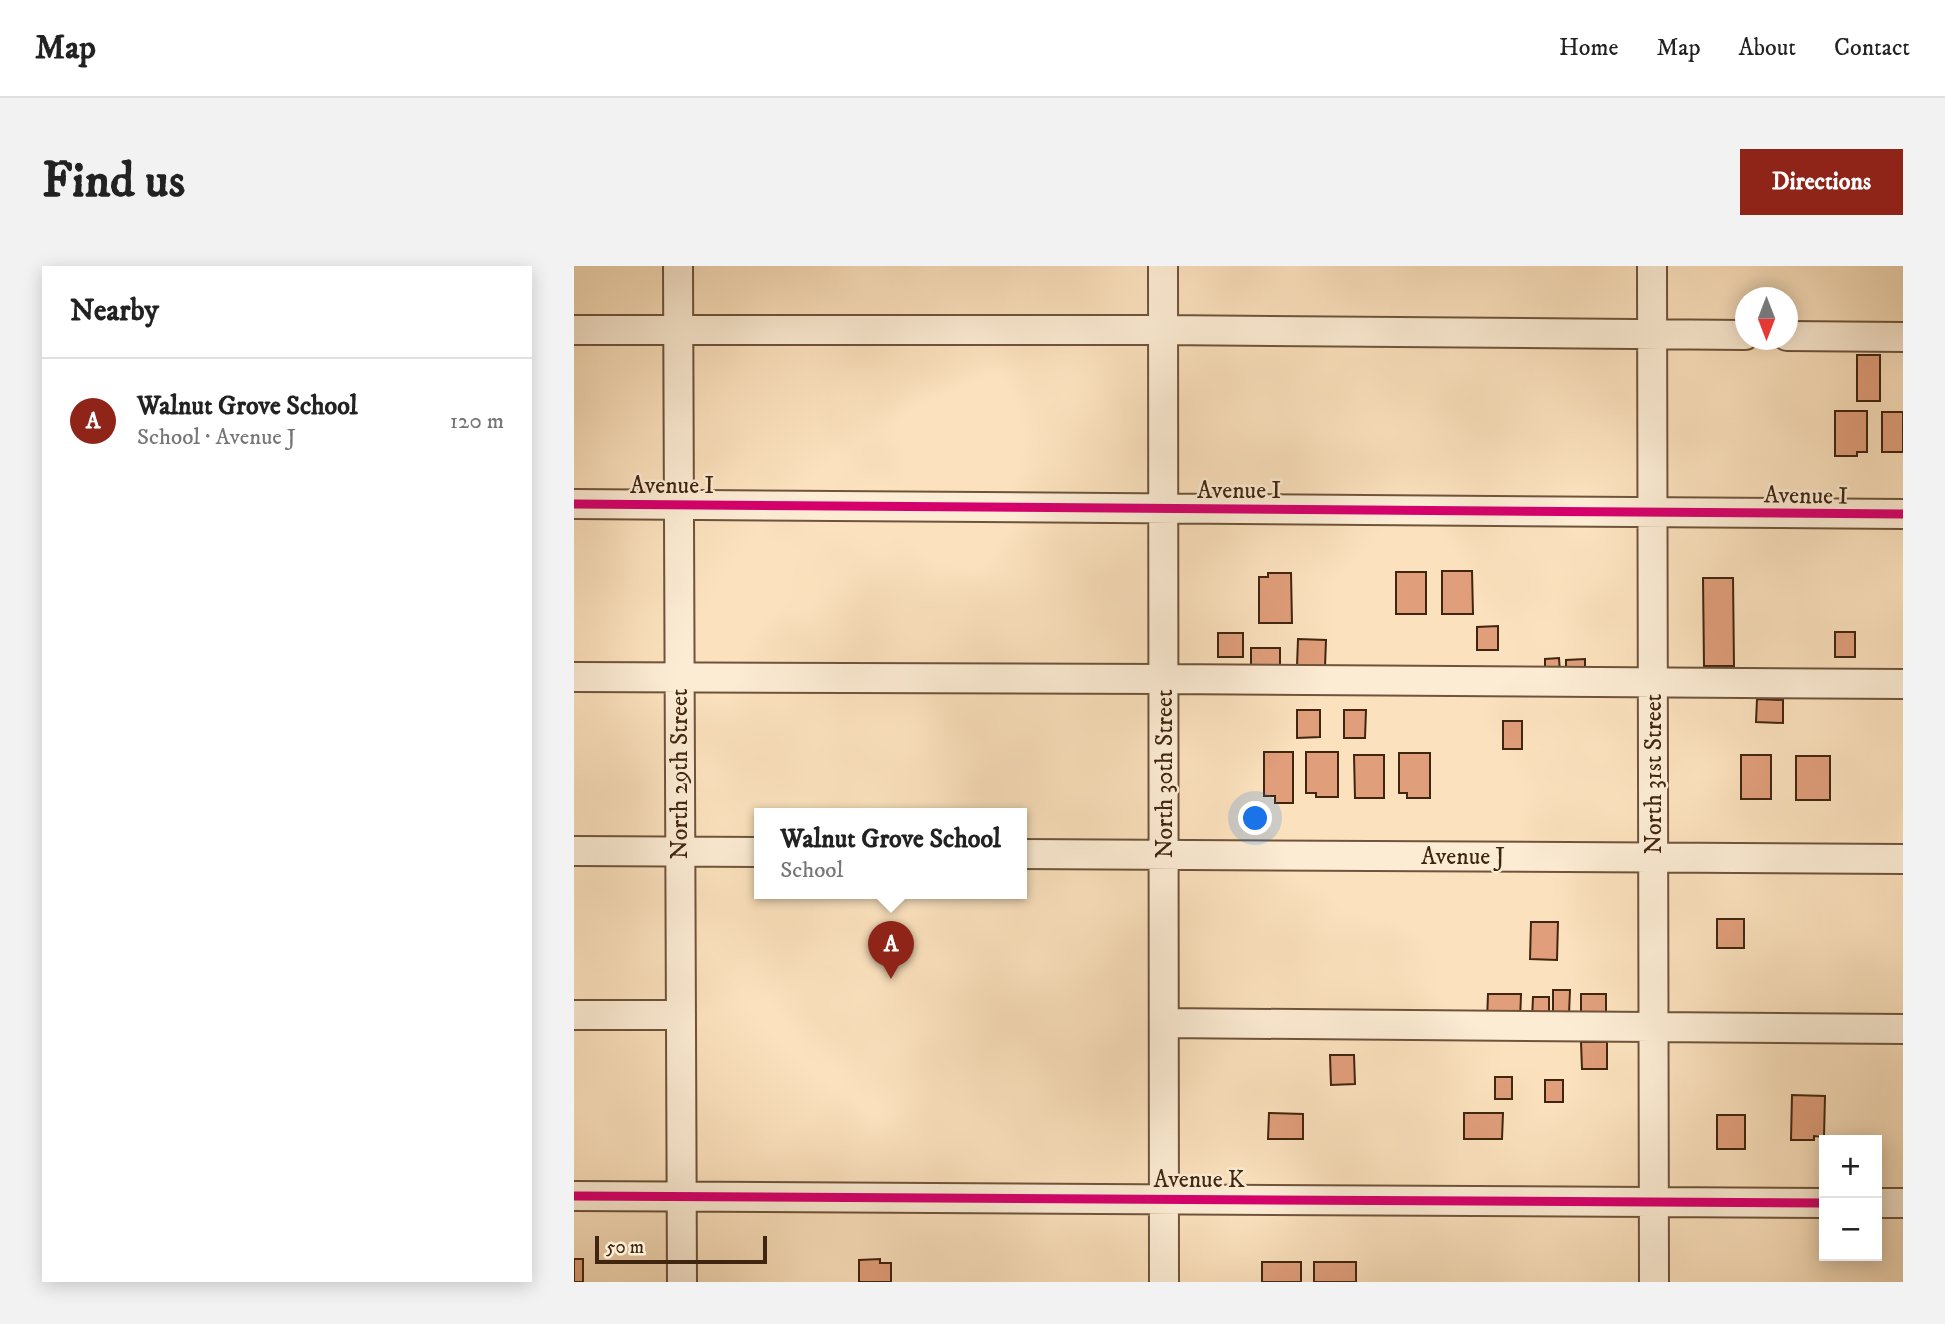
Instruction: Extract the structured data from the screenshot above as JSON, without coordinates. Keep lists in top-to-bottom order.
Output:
{
  "streets": {
    "street": [
      "Avenue I",
      "North 29th Street",
      "North 30th Street",
      "North 31st Street",
      "Avenue J",
      "Avenue K"
    ]
  },
  "crossings": [
    ["Avenue I", "North 29th Street"],
    ["Avenue I", "North 30th Street"],
    ["Avenue I", "North 31st Street"],
    ["North 29th Street", "Avenue K"],
    ["North 30th Street", "Avenue J"],
    ["North 30th Street", "Avenue K"],
    ["North 31st Street", "Avenue J"],
    ["North 31st Street", "Avenue K"]
  ],
  "scale_bar": "50 m",
  "north": "bottom",
  "page": {
    "header": "Map",
    "nav": [
      "Home",
      "Map",
      "About",
      "Contact"
    ],
    "buttons": "Directions",
    "title": "Find us",
    "heading": "Nearby",
    "list": [
      {
        "mark": "A",
        "name": "Walnut Grove School",
        "note": "School · Avenue J",
        "value": "120 m"
      }
    ],
    "popup": ["Walnut Grove School", "School"],
    "pins": "A",
    "map_buttons": ["+", "−"],
    "scale": "50 m"
  }
}
